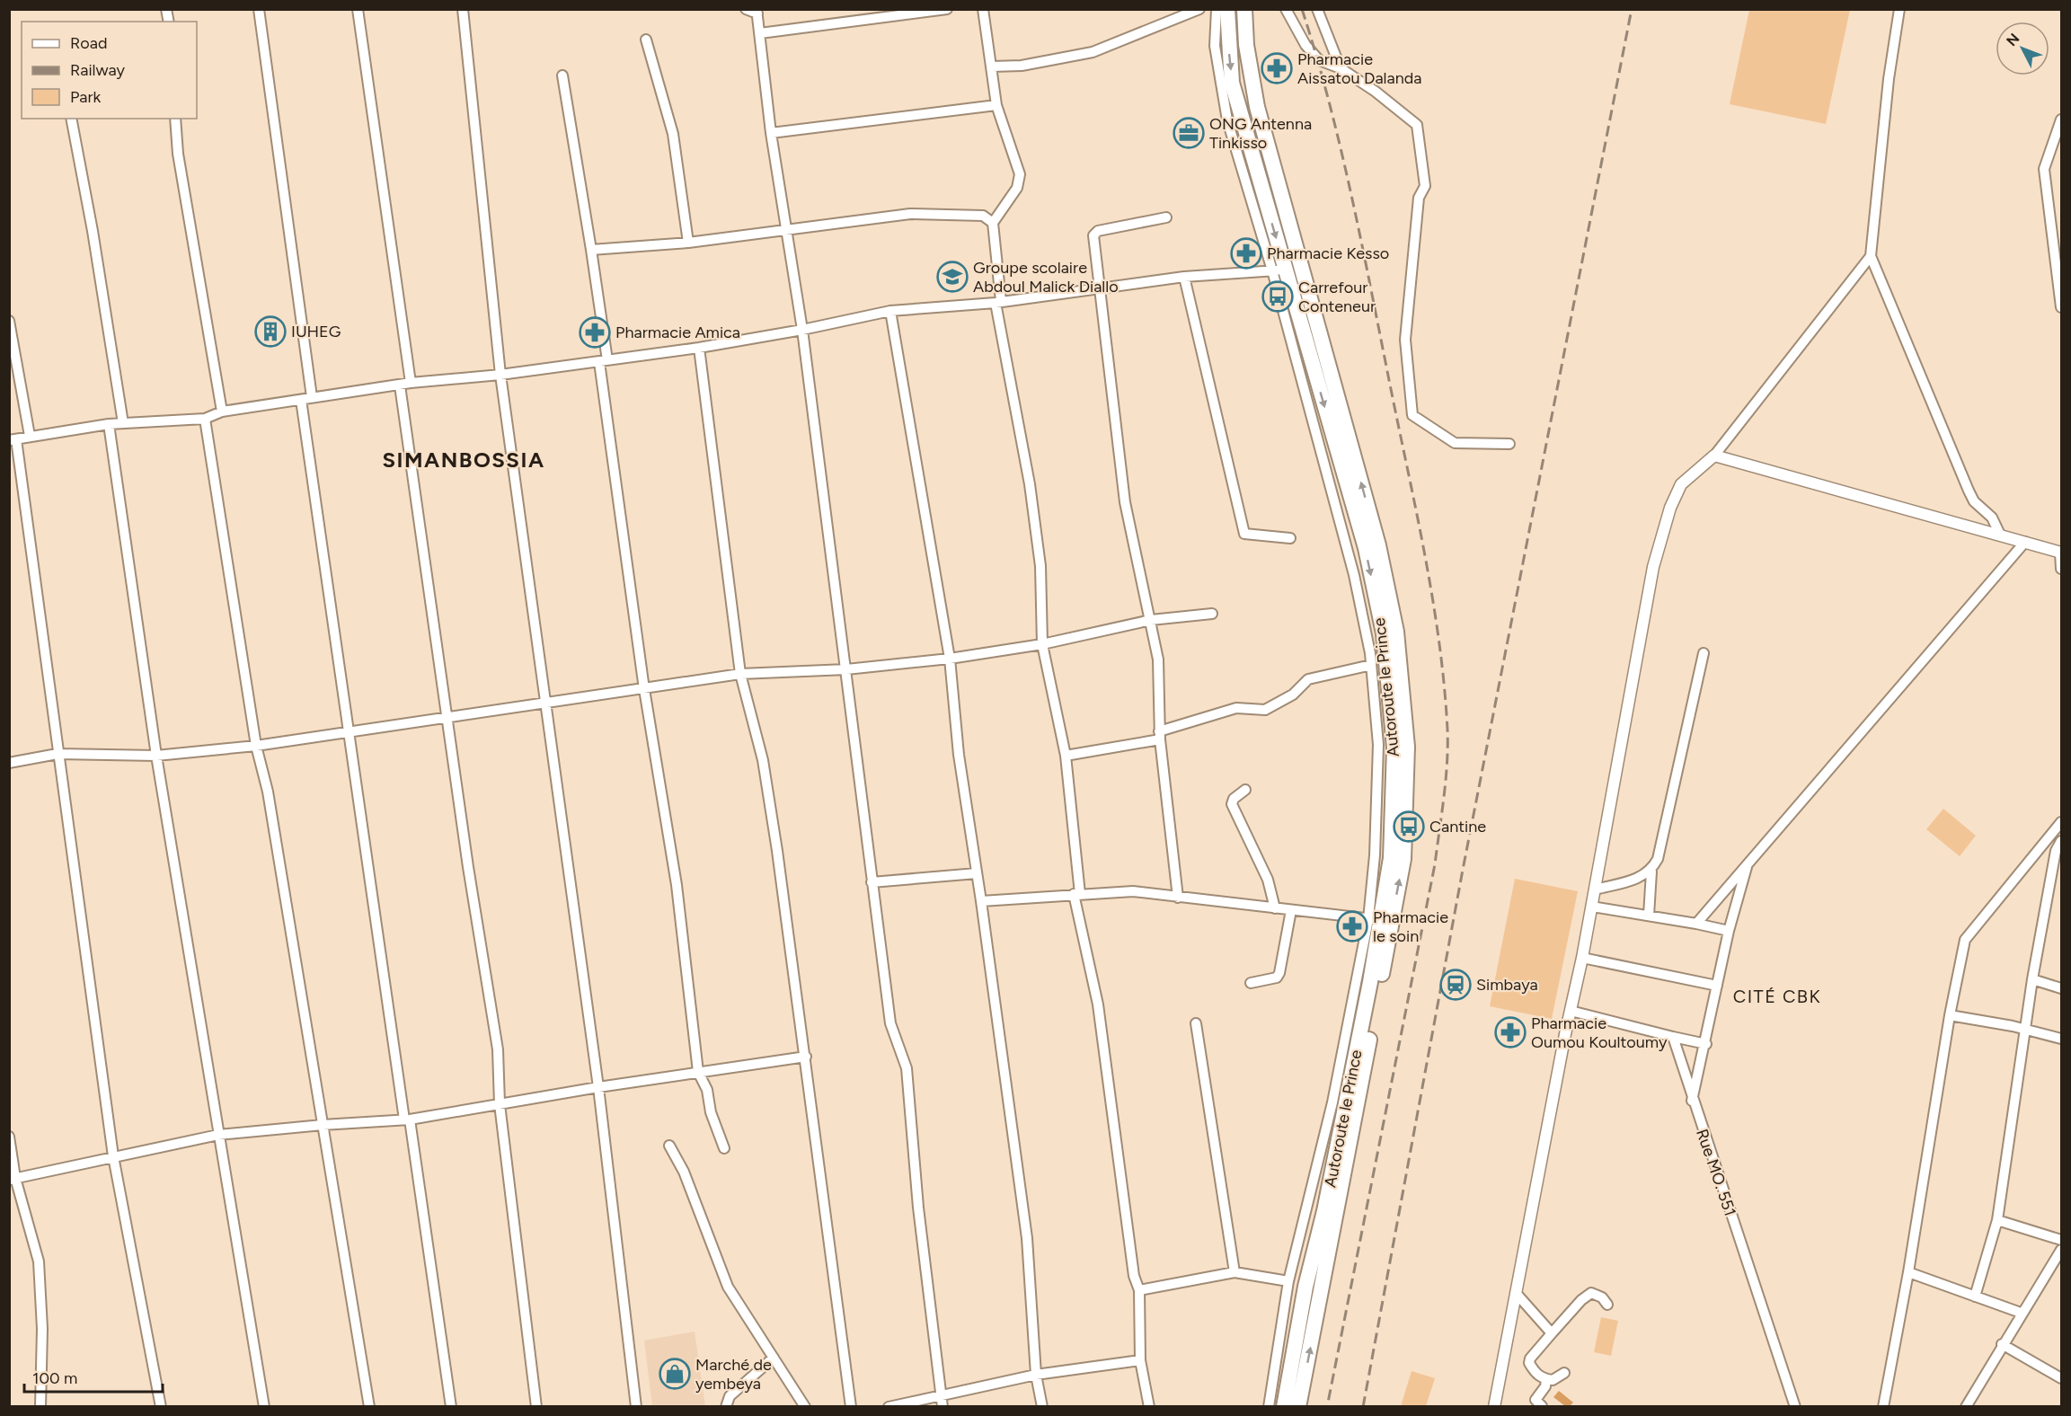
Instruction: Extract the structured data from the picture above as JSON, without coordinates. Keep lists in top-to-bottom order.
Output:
{
  "streets": {
    "main road": ["Autoroute le Prince"],
    "street": ["Rue MO. 551"]
  },
  "districts": ["SIMANBOSSIA", "CITÉ CBK"],
  "places": {
    "pharmacy": [
      "Pharmacie Aissatou Dalanda",
      "Pharmacie Kesso",
      "Pharmacie Amica",
      "Pharmacie le soin",
      "Pharmacie Oumou Koultoumy"
    ],
    "office": ["ONG Antenna Tinkisso"],
    "school or university": ["Groupe scolaire Abdoul Malick Diallo"],
    "bus stop": ["Carrefour Conteneur", "Cantine"],
    "building": ["IUHEG"],
    "station": ["Simbaya"],
    "shop": ["Marché de yembeya"]
  },
  "legend": ["Road", "Railway", "Park"],
  "scale_bar": "100 m",
  "north": "top left"
}
